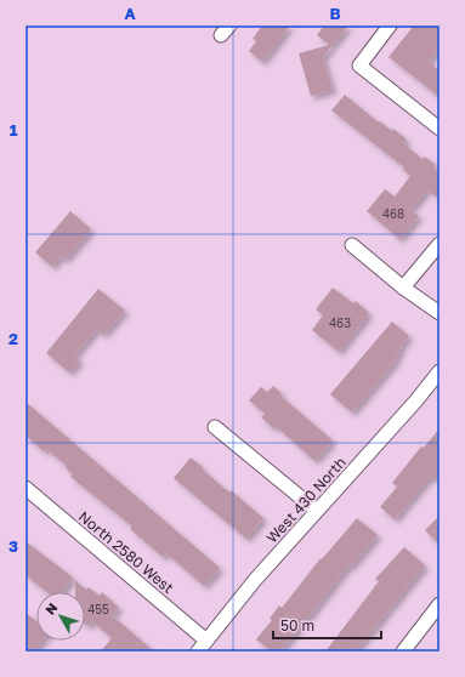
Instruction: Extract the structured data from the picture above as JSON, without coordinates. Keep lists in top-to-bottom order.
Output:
{
  "streets": {
    "street": ["West 430 North", "North 2580 West"]
  },
  "crossings": [
    ["West 430 North", "North 2580 West"]
  ],
  "house_numbers": ["468", "463", "455"],
  "scale_bar": "50 m",
  "north": "top left",
  "grid": {
    "columns": ["A", "B"],
    "rows": ["1", "2", "3"]
  }
}
